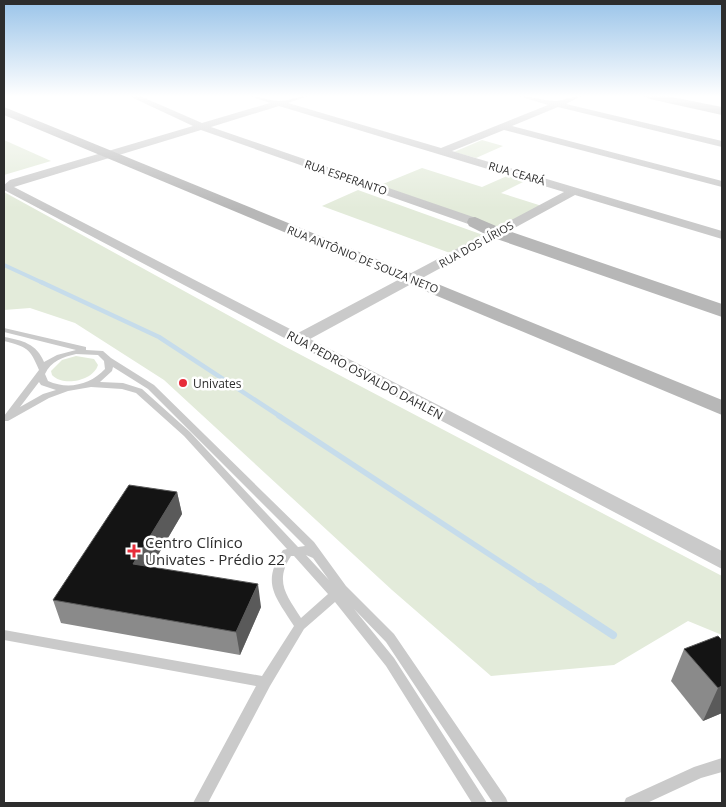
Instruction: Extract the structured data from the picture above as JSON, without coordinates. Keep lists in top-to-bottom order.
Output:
{
  "streets": {
    "street": [
      "RUA CEARÁ",
      "RUA ESPERANTO",
      "RUA DOS LÍRIOS",
      "RUA ANTÔNIO DE SOUZA NETO",
      "RUA PEDRO OSVALDO DAHLEN"
    ]
  },
  "crossings": [
    ["RUA CEARÁ", "RUA DOS LÍRIOS"],
    ["RUA ESPERANTO", "RUA DOS LÍRIOS"],
    ["RUA DOS LÍRIOS", "RUA ANTÔNIO DE SOUZA NETO"],
    ["RUA DOS LÍRIOS", "RUA PEDRO OSVALDO DAHLEN"],
    ["RUA ANTÔNIO DE SOUZA NETO", "RUA PEDRO OSVALDO DAHLEN"]
  ],
  "places": {
    "other": ["Univates"],
    "health": ["Centro Clínico Univates - Prédio 22"]
  }
}
